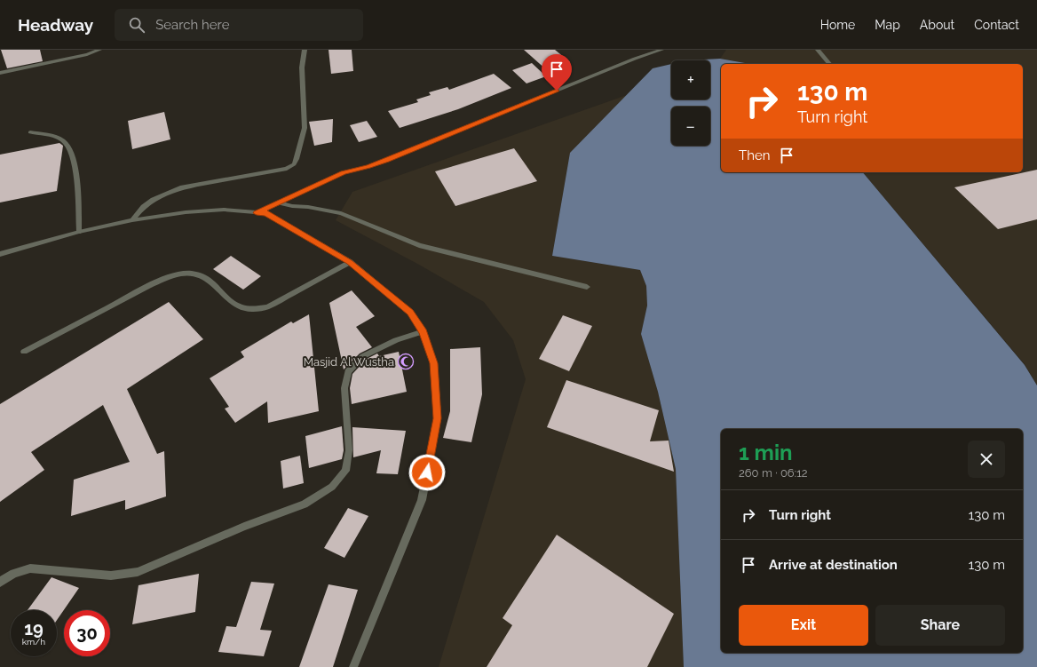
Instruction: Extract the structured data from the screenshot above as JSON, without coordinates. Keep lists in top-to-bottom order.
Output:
{
  "places": {
    "mosque": ["Masjid Al Wustha"]
  },
  "page": {
    "header": "Headway",
    "search": "Search here",
    "nav": [
      "Home",
      "Map",
      "About",
      "Contact"
    ],
    "map_buttons": ["+", "−"],
    "turn": ["130 m", "Turn right"],
    "then": "Then",
    "heading": ["1 min", "260 m · 06:12"],
    "list": [
      {
        "name": "Turn right",
        "value": "130 m"
      },
      {
        "name": "Arrive at destination",
        "value": "130 m"
      }
    ],
    "buttons": ["Exit", "Share"],
    "speed": "19 km/h",
    "limit": "30"
  }
}
